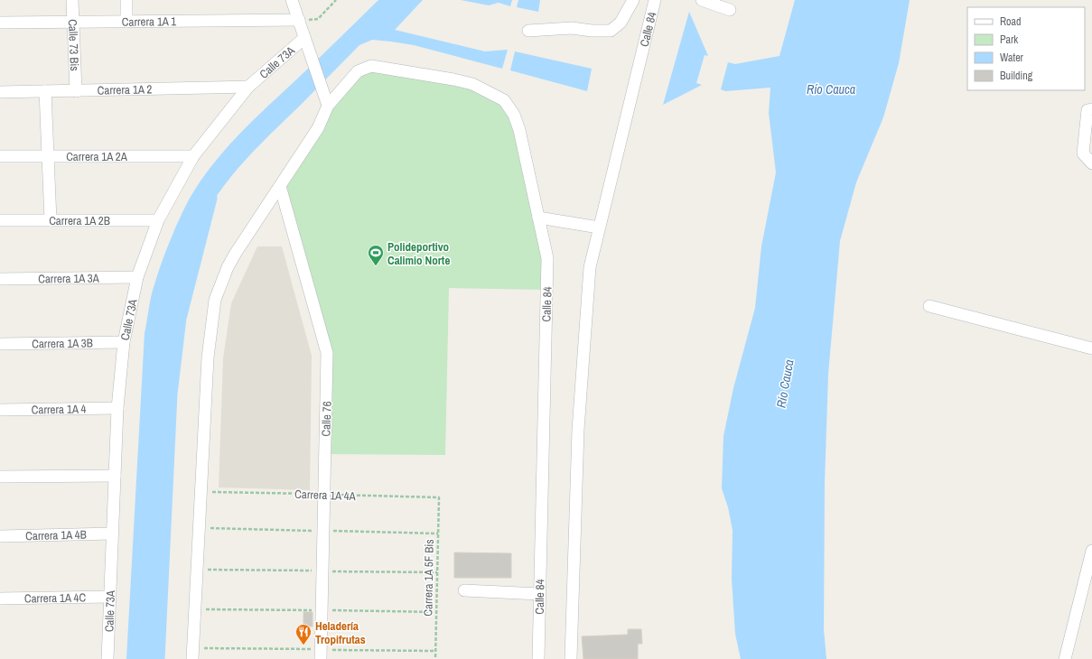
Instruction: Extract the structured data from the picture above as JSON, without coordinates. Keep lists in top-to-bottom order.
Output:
{
  "streets": {
    "street": [
      "Carrera 1A 1",
      "Calle 84",
      "Calle 73 Bis",
      "Calle 73A",
      "Carrera 1A 2",
      "Carrera 1A 2A",
      "Carrera 1A 2B",
      "Carrera 1A 3A",
      "Carrera 1A 3B",
      "Carrera 1A 4",
      "Calle 76",
      "Carrera 1A 4B",
      "Carrera 1A 4C"
    ],
    "path": ["Carrera 1A 4A", "Carrera 1A 5F Bis"]
  },
  "crossings": [
    ["Carrera 1A 1", "Calle 73 Bis"],
    ["Carrera 1A 1", "Calle 73A"],
    ["Calle 84", "Calle 73A"],
    ["Calle 73 Bis", "Carrera 1A 2"],
    ["Calle 73A", "Carrera 1A 2"],
    ["Calle 73A", "Carrera 1A 2A"],
    ["Calle 73A", "Carrera 1A 2B"],
    ["Calle 73A", "Carrera 1A 3A"],
    ["Calle 73A", "Carrera 1A 3B"],
    ["Calle 73A", "Carrera 1A 4"],
    ["Calle 73A", "Carrera 1A 4B"],
    ["Calle 73A", "Carrera 1A 4C"],
    ["Calle 76", "Carrera 1A 4A"],
    ["Carrera 1A 4A", "Carrera 1A 5F Bis"]
  ],
  "water": ["Río Cauca"],
  "places": {
    "sports": ["Polideportivo Calimio Norte"],
    "restaurant": ["Heladería Tropifrutas"]
  },
  "legend": [
    "Road",
    "Park",
    "Water",
    "Building"
  ]
}
